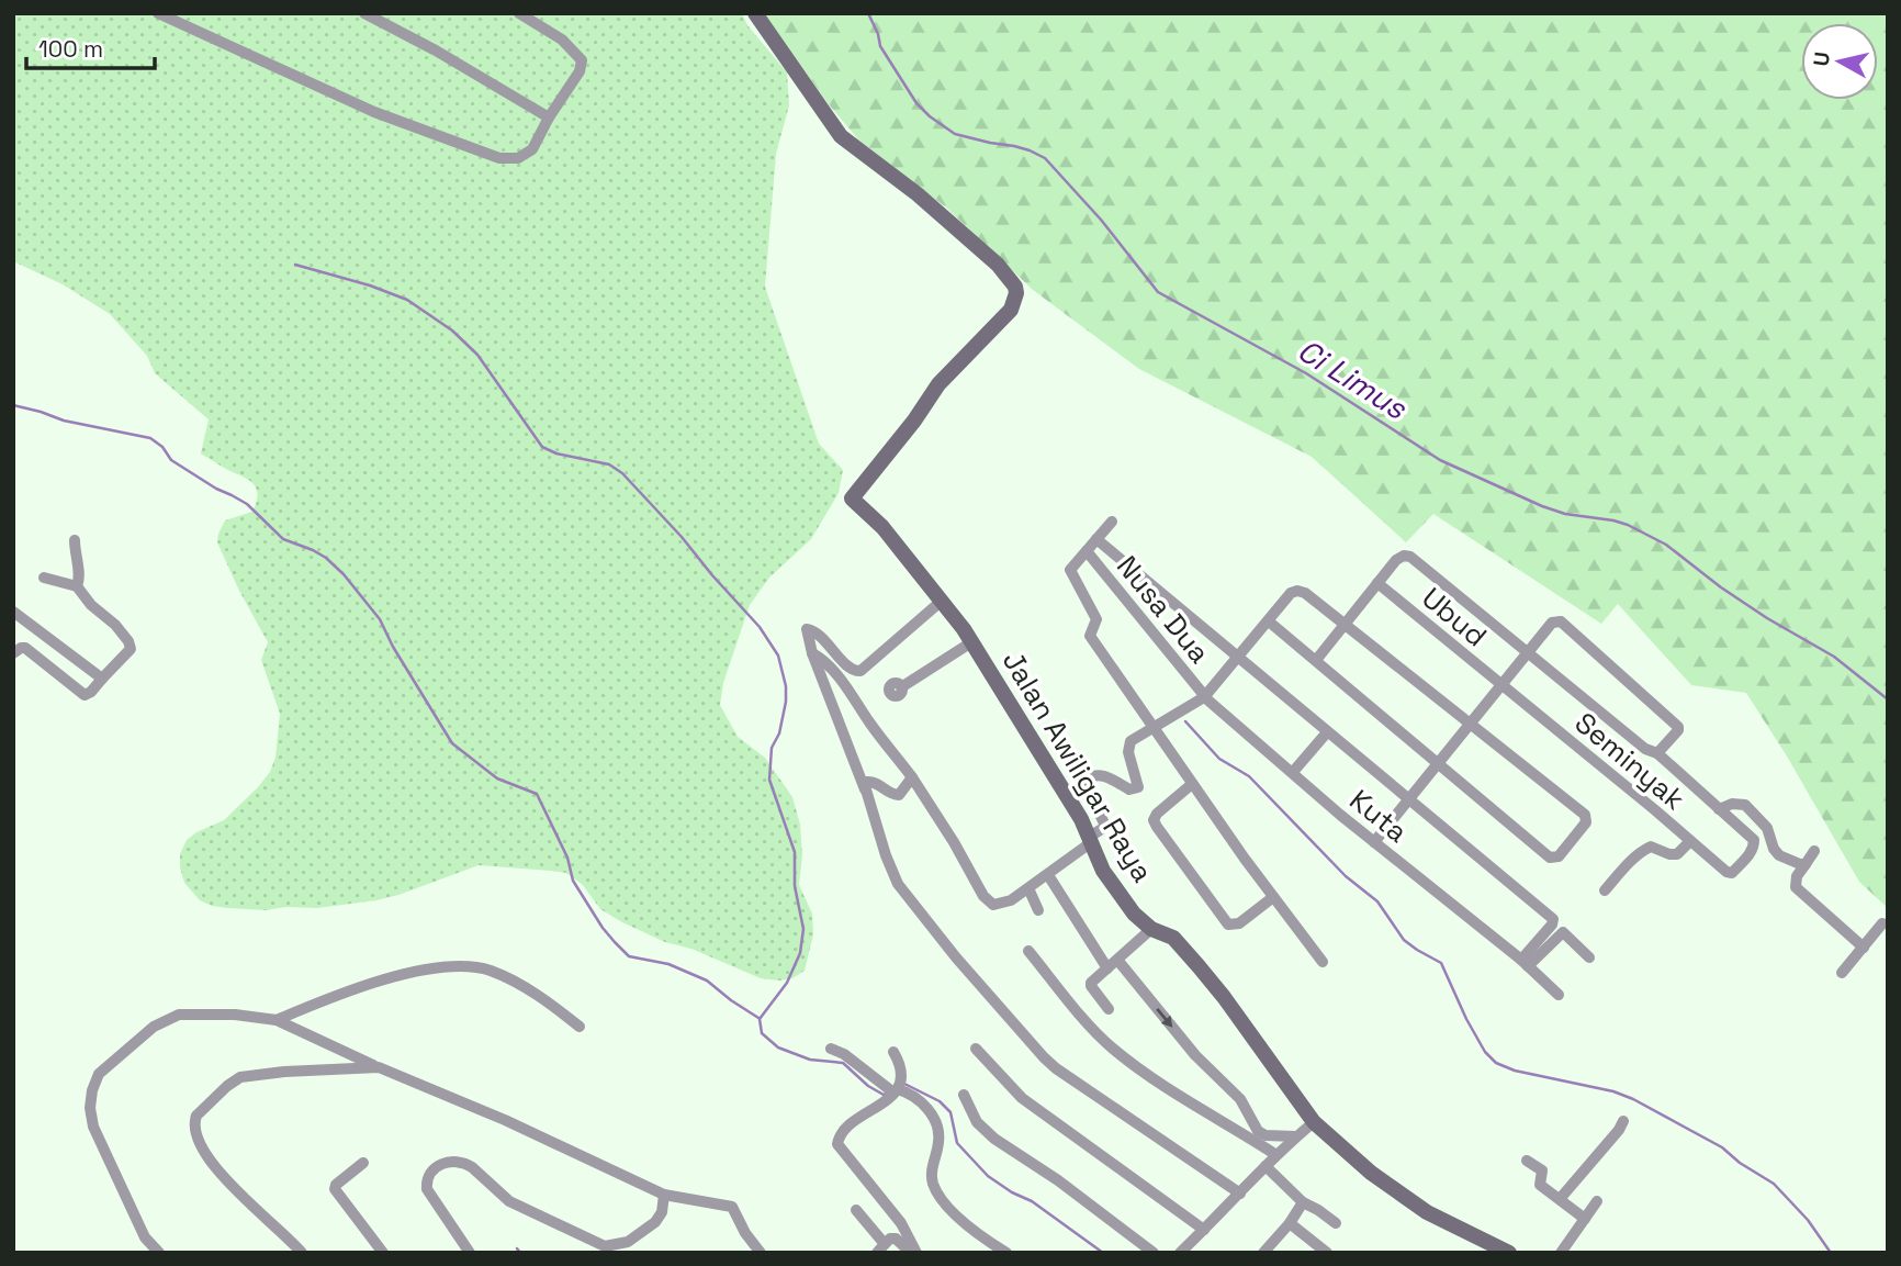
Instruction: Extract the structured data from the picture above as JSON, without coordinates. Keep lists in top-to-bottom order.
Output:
{
  "streets": {
    "street": [
      "Nusa Dua",
      "Ubud",
      "Seminyak",
      "Jalan Awiligar Raya",
      "Kuta"
    ]
  },
  "crossings": [
    ["Nusa Dua", "Kuta"],
    ["Ubud", "Seminyak"]
  ],
  "water": ["Ci Limus"],
  "scale_bar": "100 m",
  "north": "left"
}
